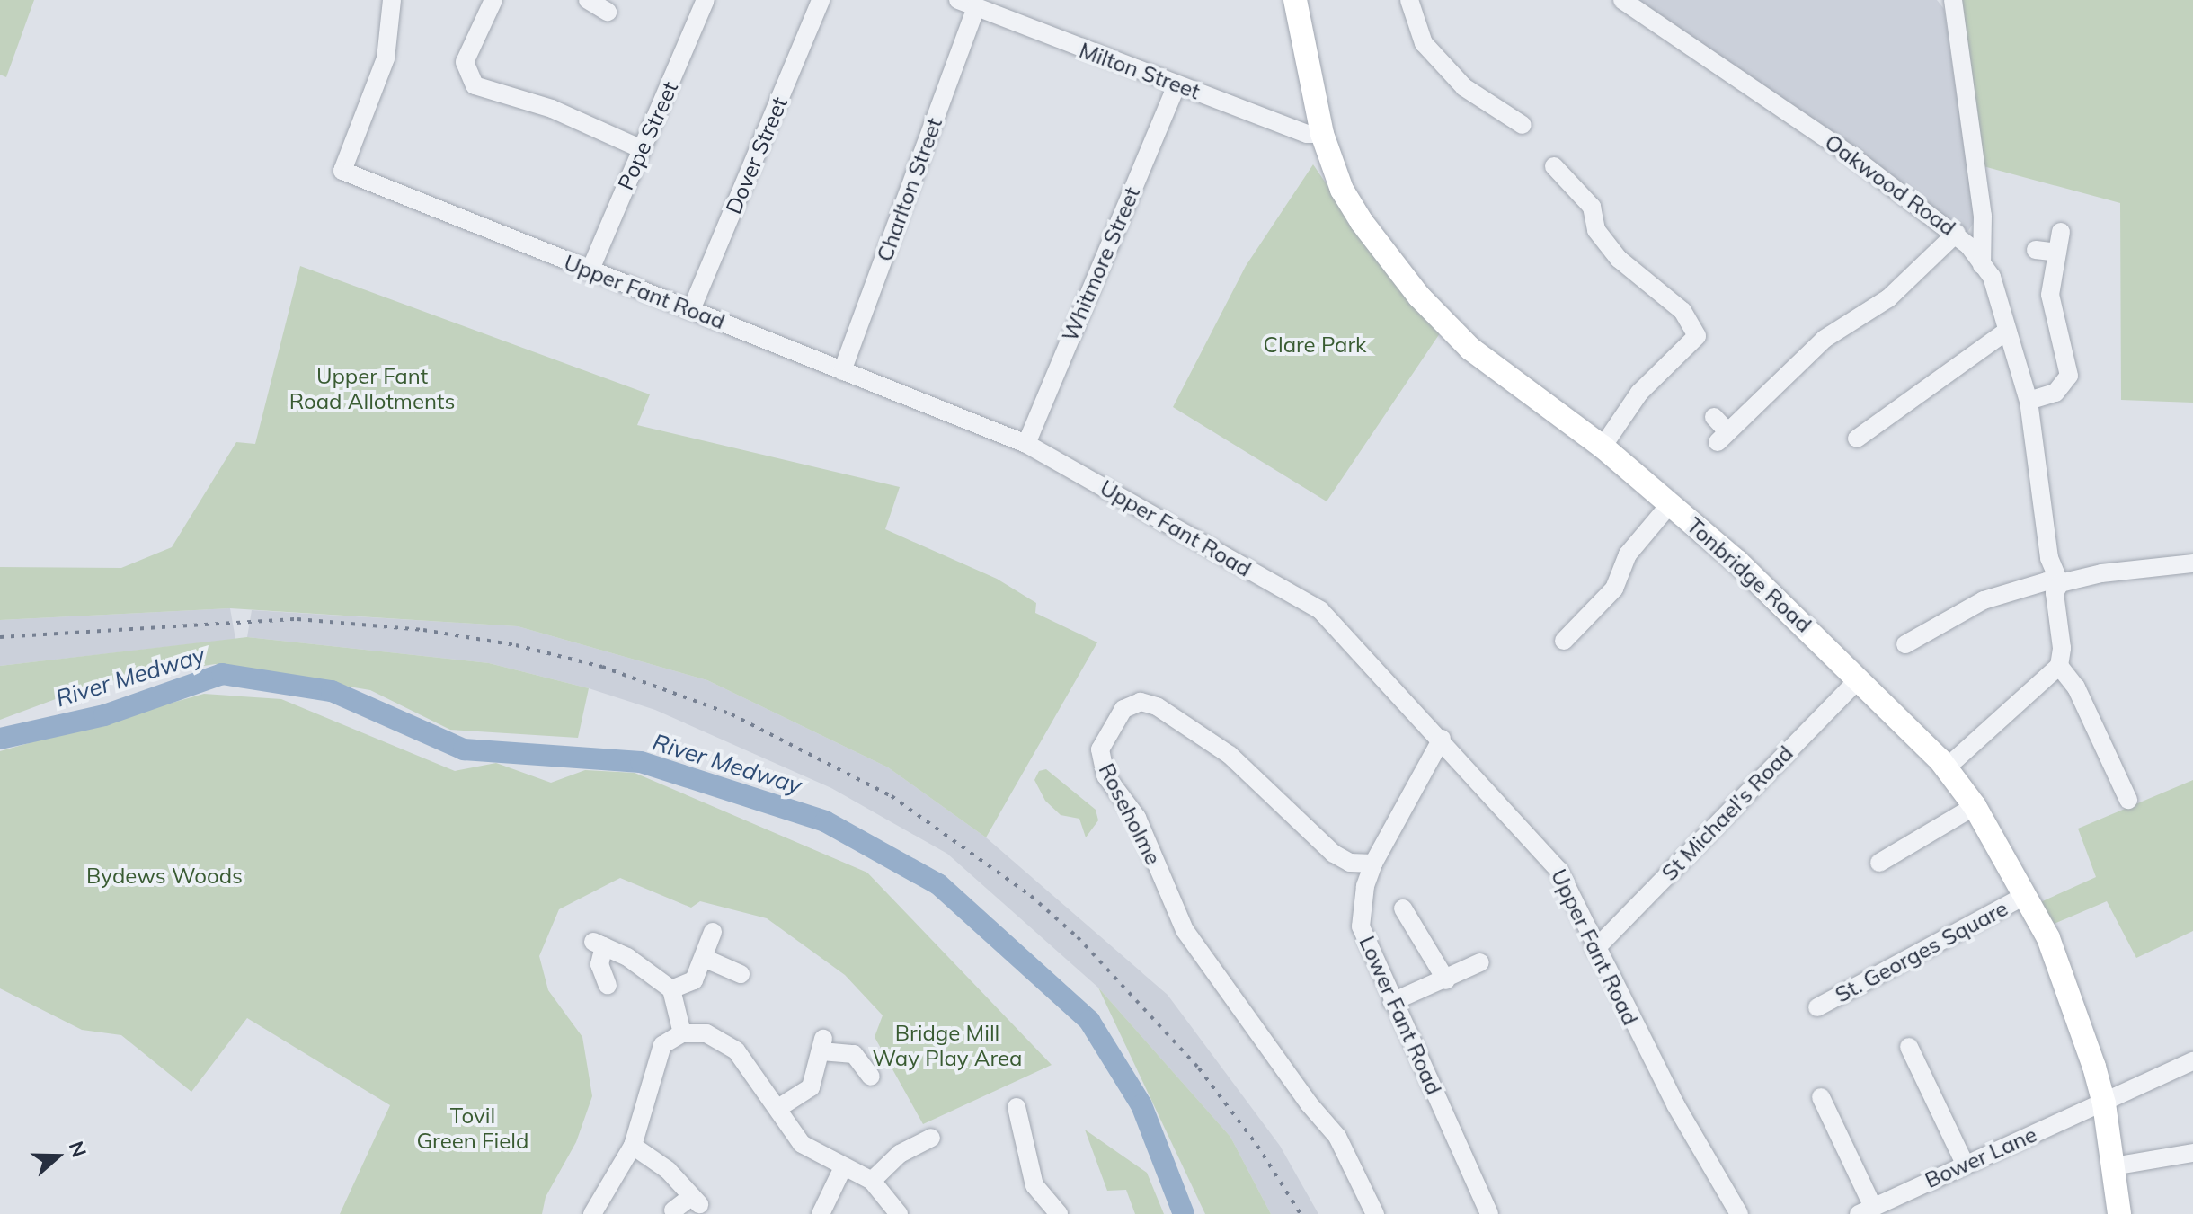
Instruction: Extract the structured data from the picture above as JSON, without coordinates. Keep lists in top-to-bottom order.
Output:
{
  "streets": {
    "main road": ["Tonbridge Road"],
    "street": [
      "Milton Street",
      "Pope Street",
      "Dover Street",
      "Oakwood Road",
      "Charlton Street",
      "Whitmore Street",
      "Upper Fant Road",
      "St Michael's Road",
      "Roseholme",
      "St. Georges Square",
      "Lower Fant Road",
      "Bower Lane"
    ]
  },
  "crossings": [
    ["Milton Street", "Charlton Street"],
    ["Milton Street", "Whitmore Street"],
    ["Milton Street", "Tonbridge Road"],
    ["Pope Street", "Upper Fant Road"],
    ["Dover Street", "Upper Fant Road"],
    ["Charlton Street", "Upper Fant Road"],
    ["Whitmore Street", "Upper Fant Road"],
    ["Upper Fant Road", "St Michael's Road"],
    ["Upper Fant Road", "Lower Fant Road"],
    ["Tonbridge Road", "St Michael's Road"],
    ["Tonbridge Road", "St. Georges Square"],
    ["Tonbridge Road", "Bower Lane"],
    ["Roseholme", "Lower Fant Road"]
  ],
  "water": ["River Medway"],
  "parks": [
    "Clare Park",
    "Upper Fant Road Allotments",
    "Bydews Woods",
    "Bridge Mill Way Play Area",
    "Tovil Green Field"
  ],
  "north": "right"
}
